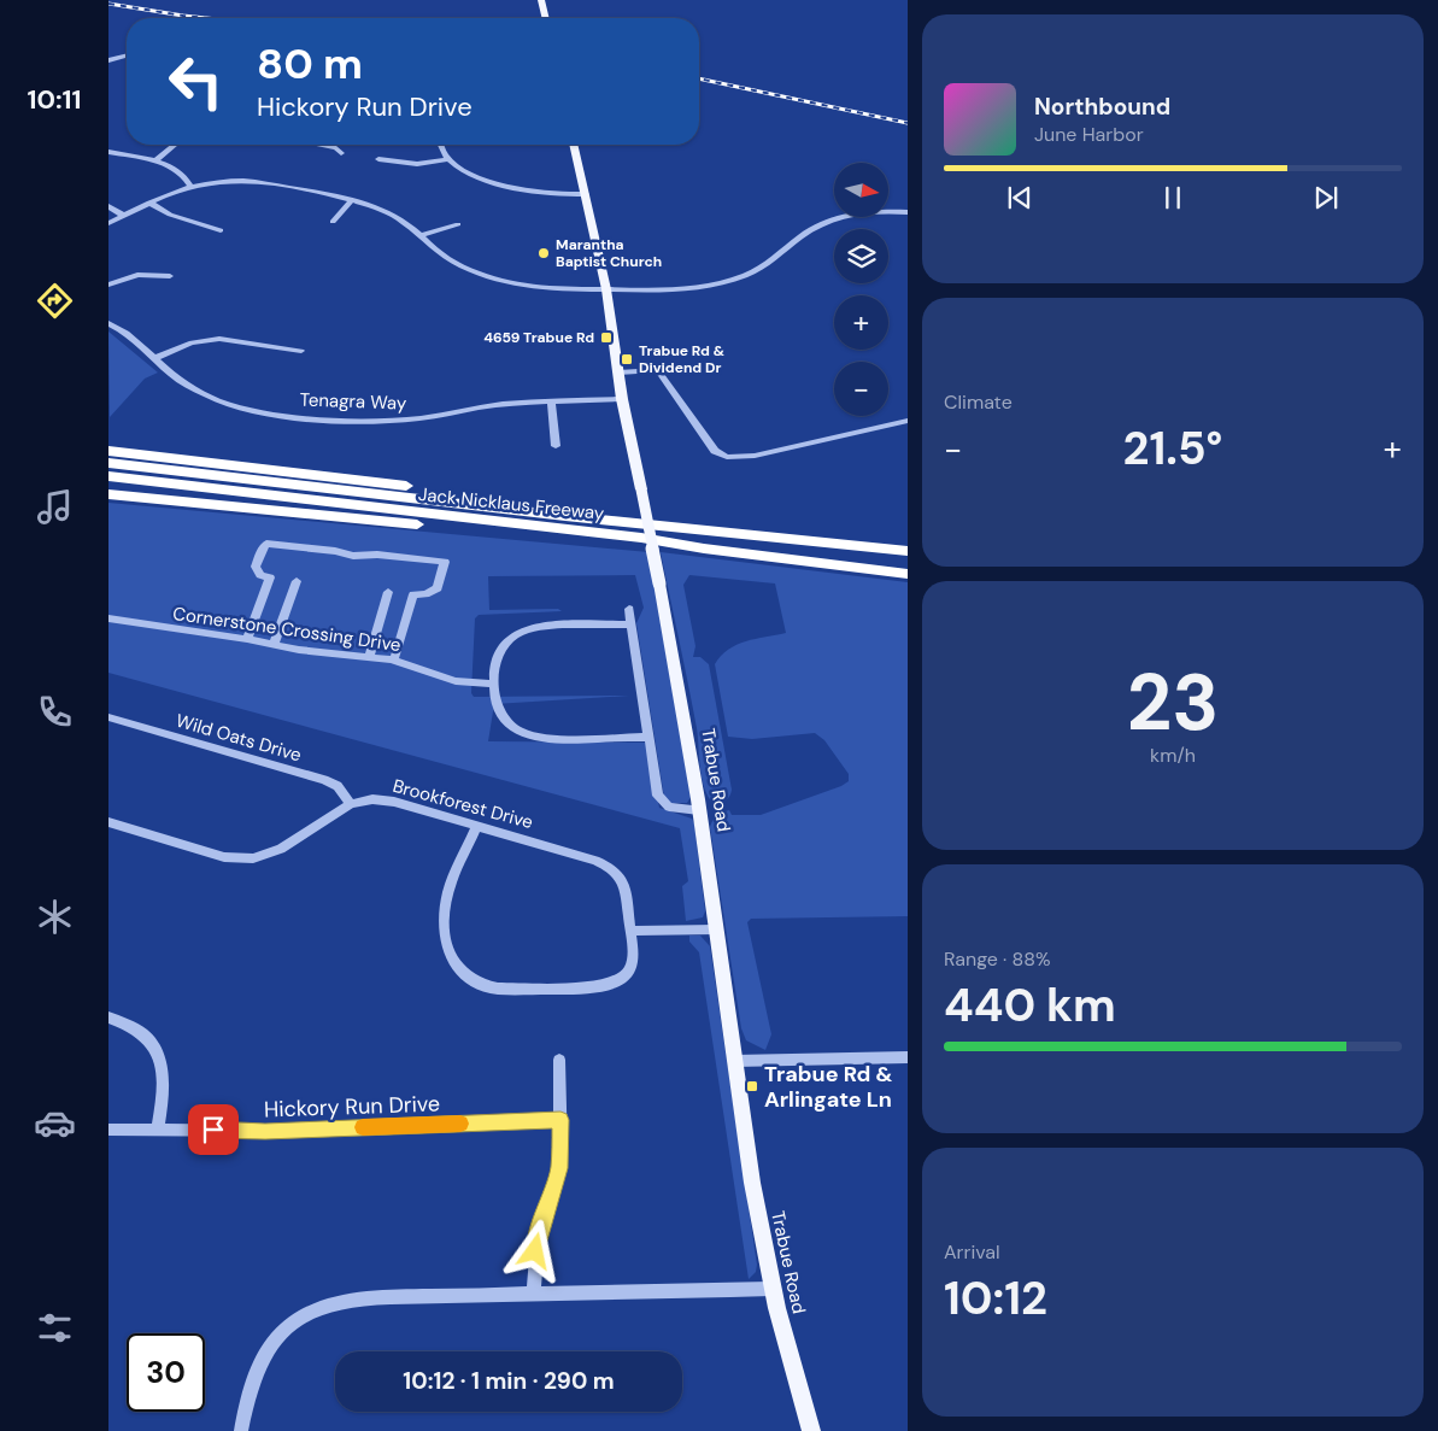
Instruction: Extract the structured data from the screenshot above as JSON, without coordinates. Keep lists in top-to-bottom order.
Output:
{
  "streets": {
    "highway": ["Jack Nicklaus Freeway"],
    "main road": ["Trabue Road"],
    "street": [
      "Tenagra Way",
      "Cornerstone Crossing Drive",
      "Wild Oats Drive",
      "Brookforest Drive",
      "Hickory Run Drive"
    ]
  },
  "crossings": [
    ["Tenagra Way", "Trabue Road"],
    ["Wild Oats Drive", "Brookforest Drive"]
  ],
  "places": {
    "other": ["Marantha Baptist Church"],
    "transit": ["4659 Trabue Rd", "Trabue Rd & Dividend Dr", "Trabue Rd & Arlingate Ln"]
  },
  "north": "right",
  "page": {
    "tabs": "10:11",
    "turn": ["80 m", "Hickory Run Drive"],
    "song": ["Northbound", "June Harbor"],
    "map_buttons": ["+", "−"],
    "tile": [
      "Climate",
      ["23", "km/h"],
      ["Range · 88%", "440 km"],
      ["Arrival", "10:12"]
    ],
    "heat": ["−", "21.5°", "+"],
    "limit": "30",
    "trip": "10:12 · 1 min · 290 m"
  }
}
